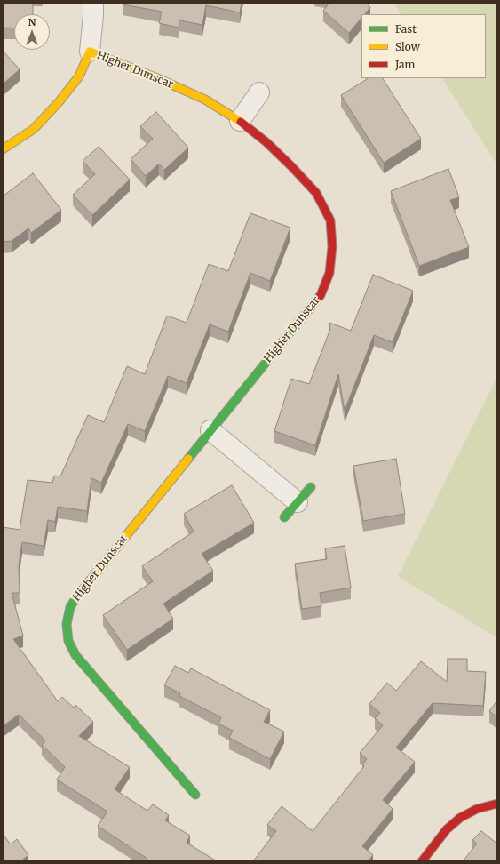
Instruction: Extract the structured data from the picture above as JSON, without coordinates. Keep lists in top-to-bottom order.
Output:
{
  "streets": {
    "street": ["Higher Dunscar"]
  },
  "legend": ["Fast", "Slow", "Jam"],
  "north": "top"
}
